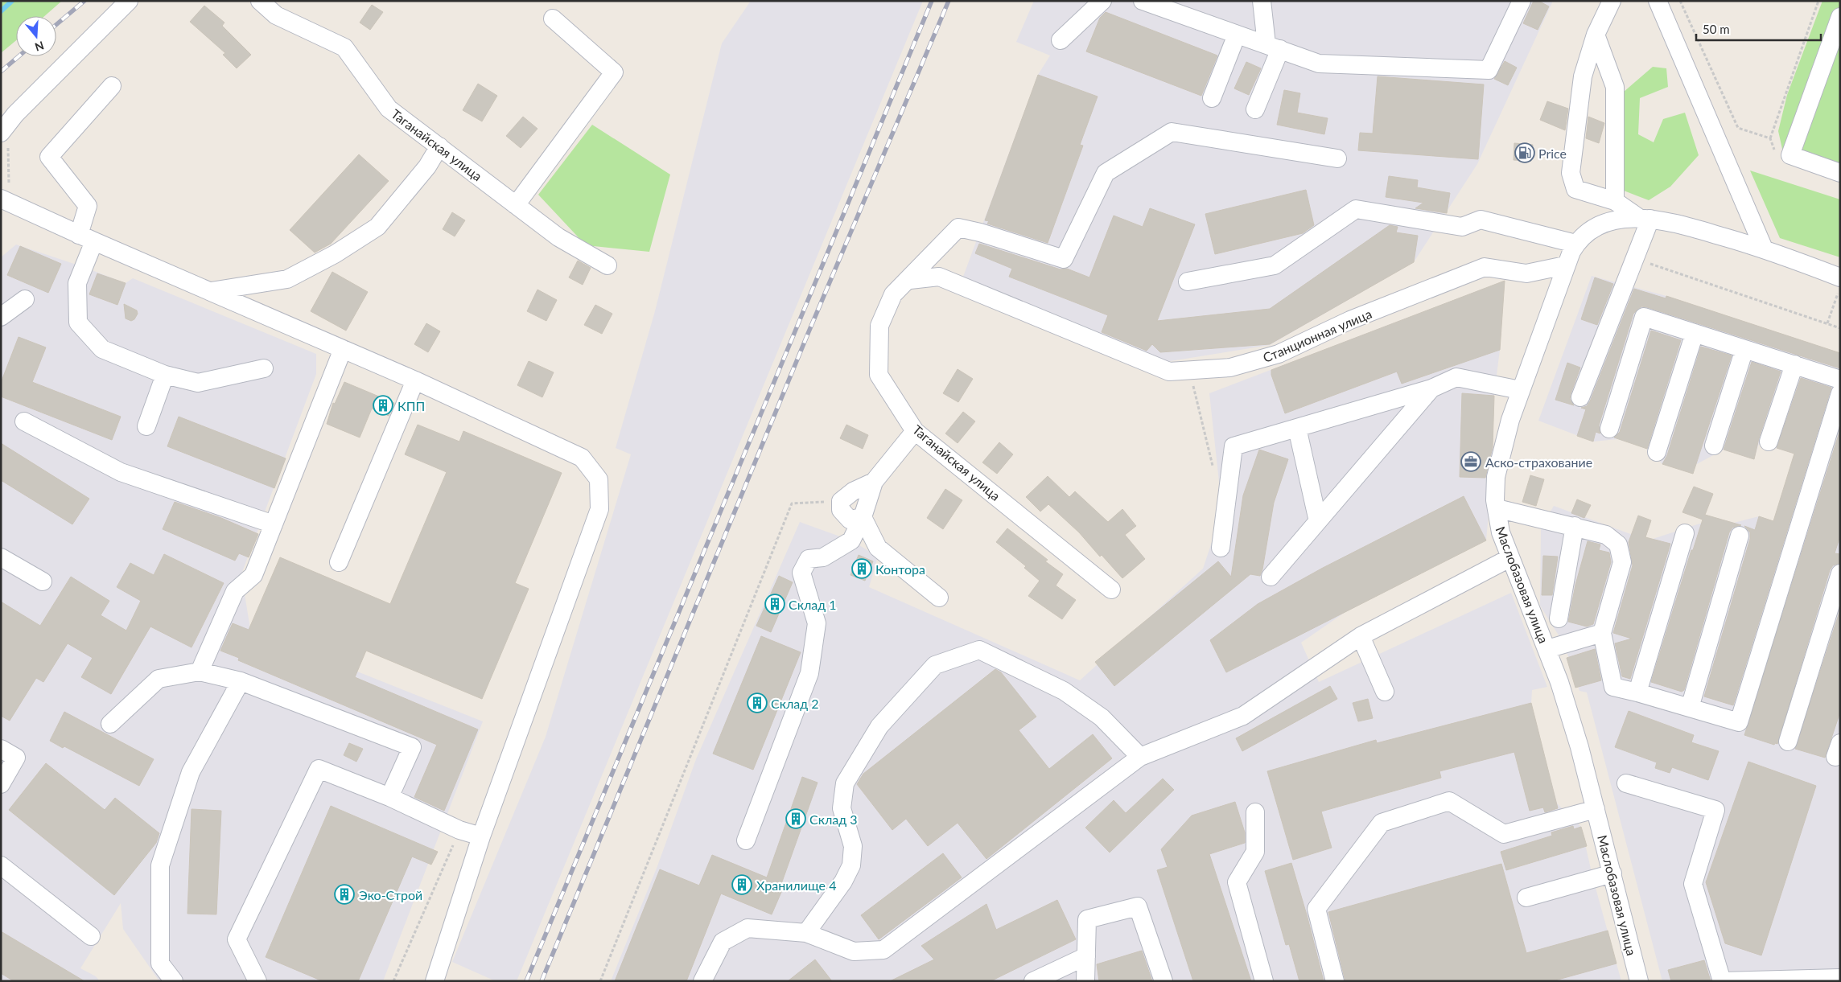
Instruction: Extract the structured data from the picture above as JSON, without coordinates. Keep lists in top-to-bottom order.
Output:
{
  "streets": {
    "street": ["Таганайская улица", "Станционная улица", "Маслобазовая улица"]
  },
  "crossings": [
    ["Таганайская улица", "Станционная улица"],
    ["Станционная улица", "Маслобазовая улица"]
  ],
  "places": {
    "fuel station": ["Price"],
    "building": [
      "КПП",
      "Контора",
      "Склад 1",
      "Склад 2",
      "Склад 3",
      "Хранилище 4",
      "Эко-Строй"
    ],
    "office": ["Аско-страхование"]
  },
  "scale_bar": "50 m",
  "north": "bottom"
}
